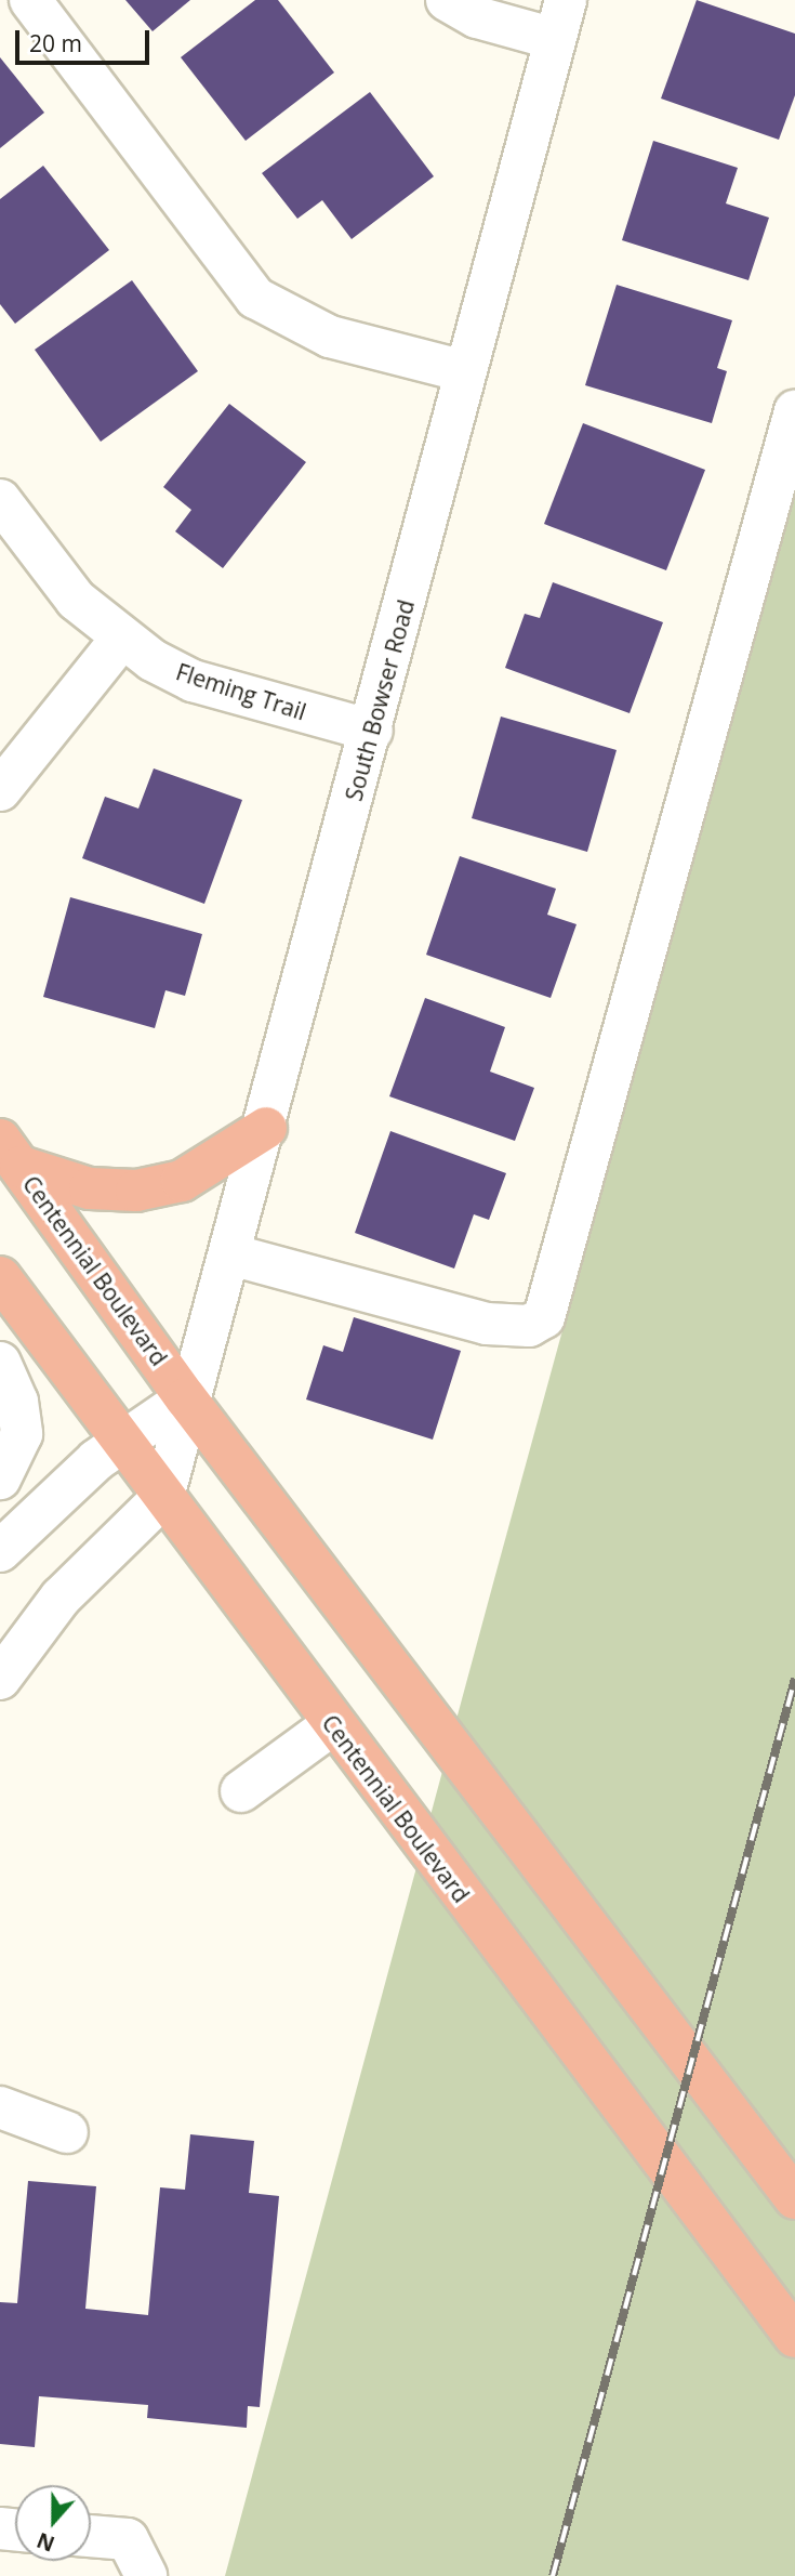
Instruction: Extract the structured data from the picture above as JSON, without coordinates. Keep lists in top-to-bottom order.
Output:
{
  "streets": {
    "main road": ["Centennial Boulevard"],
    "street": ["Fleming Trail", "South Bowser Road"]
  },
  "crossings": [
    ["Fleming Trail", "South Bowser Road"],
    ["South Bowser Road", "Centennial Boulevard"]
  ],
  "scale_bar": "20 m",
  "north": "bottom"
}
